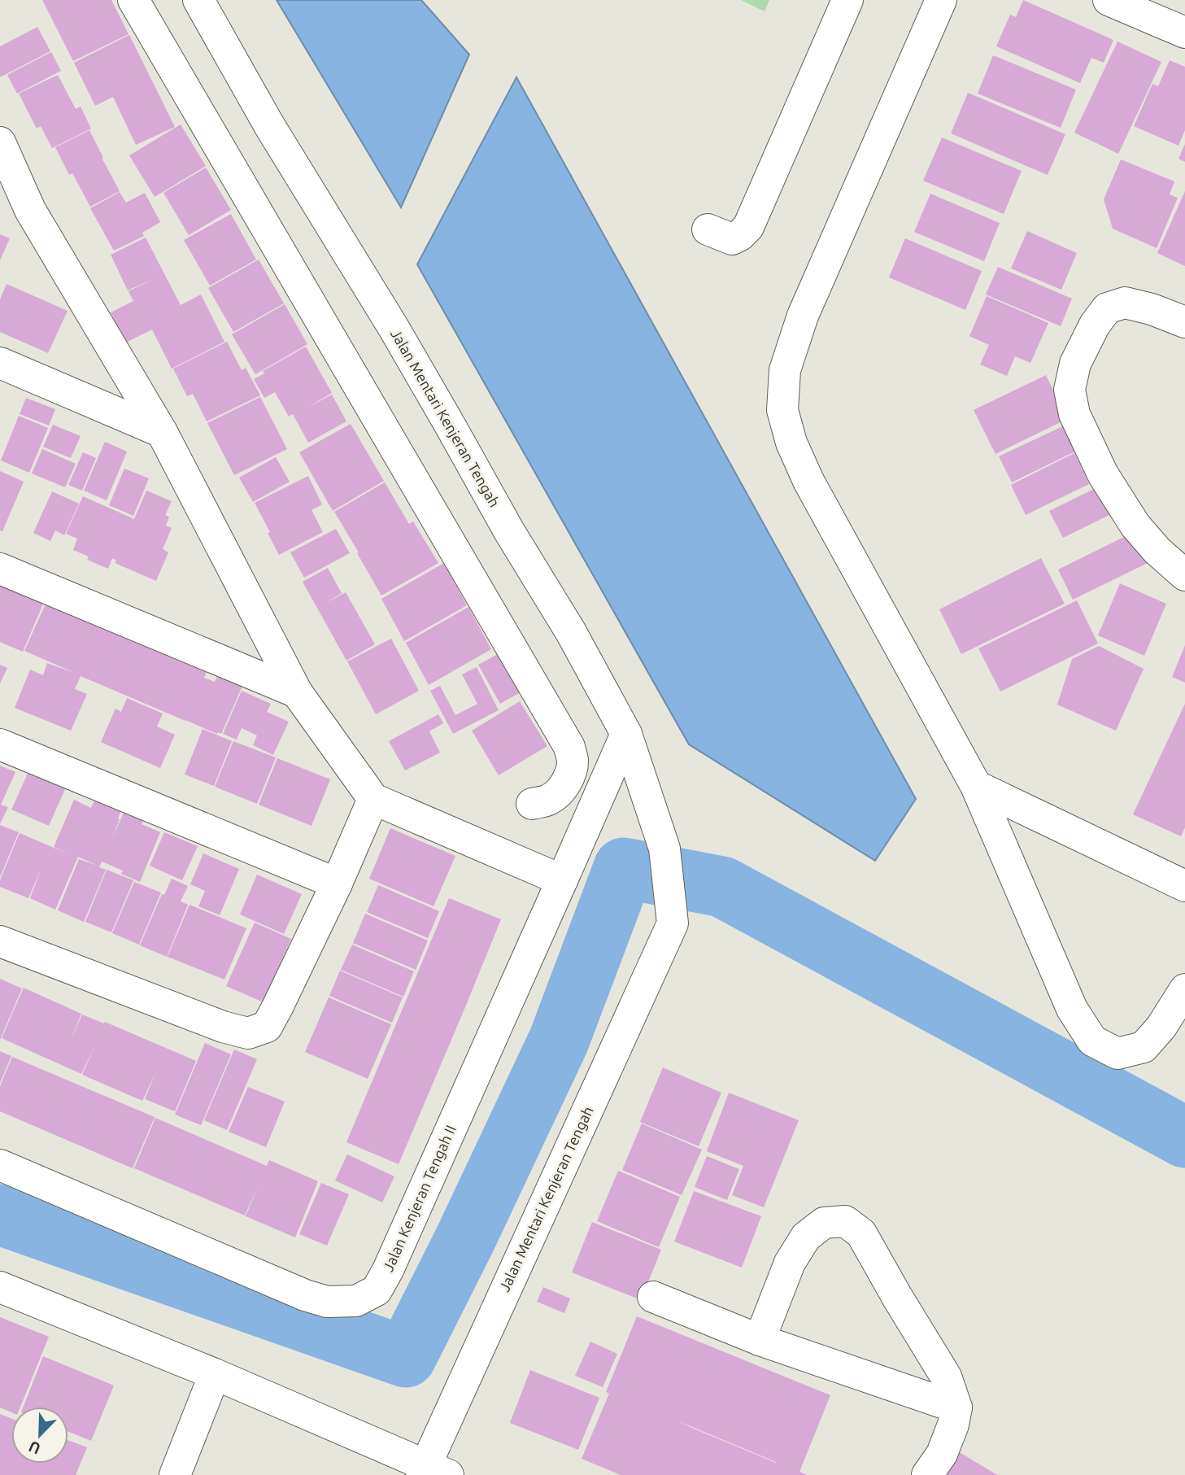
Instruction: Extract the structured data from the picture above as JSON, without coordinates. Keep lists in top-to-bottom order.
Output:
{
  "streets": {
    "street": ["Jalan Mentari Kenjeran Tengah", "Jalan Kenjeran Tengah II"]
  },
  "crossings": [
    ["Jalan Mentari Kenjeran Tengah", "Jalan Kenjeran Tengah II"]
  ],
  "north": "bottom left"
}
